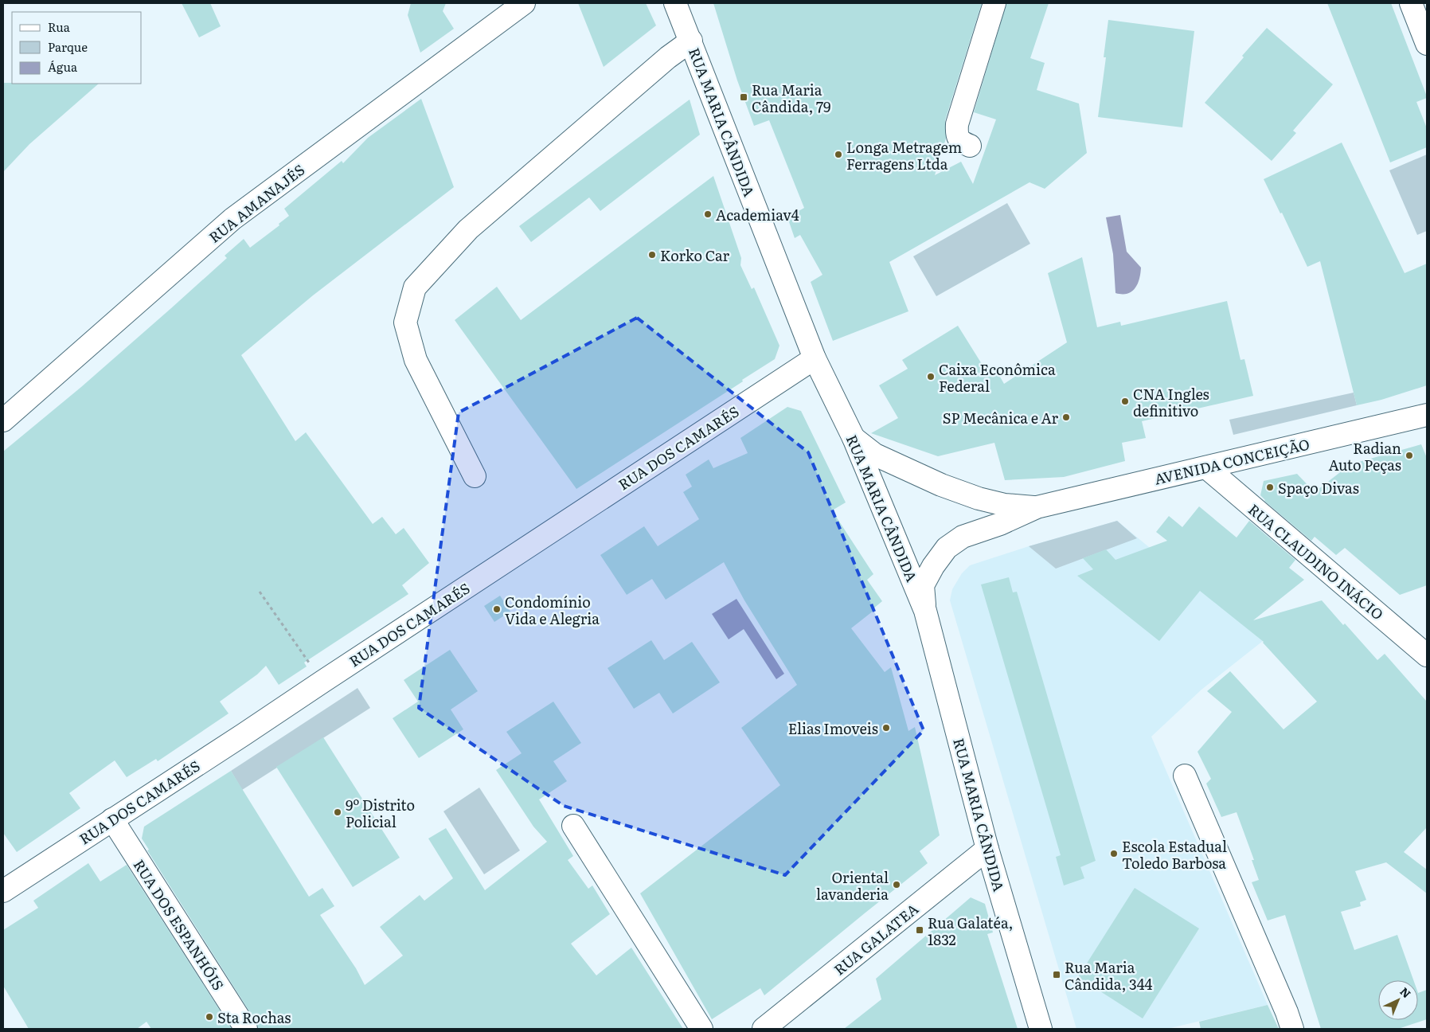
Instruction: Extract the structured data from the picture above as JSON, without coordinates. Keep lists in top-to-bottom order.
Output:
{
  "streets": {
    "street": [
      "RUA MARIA CÂNDIDA",
      "RUA AMANAJÉS",
      "RUA DOS CAMARÉS",
      "AVENIDA CONCEIÇÃO",
      "RUA CLAUDINO INÁCIO",
      "RUA DOS ESPANHÓIS",
      "RUA GALATEA"
    ]
  },
  "crossings": [
    ["RUA MARIA CÂNDIDA", "RUA DOS CAMARÉS"],
    ["RUA MARIA CÂNDIDA", "AVENIDA CONCEIÇÃO"],
    ["RUA MARIA CÂNDIDA", "RUA GALATEA"],
    ["RUA DOS CAMARÉS", "RUA DOS ESPANHÓIS"],
    ["AVENIDA CONCEIÇÃO", "RUA CLAUDINO INÁCIO"]
  ],
  "places": {
    "transit": ["Rua Maria Cândida, 79", "Rua Galatéa, 1832", "Rua Maria Cândida, 344"],
    "other": [
      "Longa Metragem Ferragens Ltda",
      "Academiav4",
      "Korko Car",
      "Caixa Econômica Federal",
      "CNA Ingles definitivo",
      "SP Mecânica e Ar",
      "Radian Auto Peças",
      "Spaço Divas",
      "Condomínio Vida e Alegria",
      "Elias Imoveis",
      "9º Distrito Policial",
      "Escola Estadual Toledo Barbosa",
      "Oriental lavanderia",
      "Sta Rochas"
    ]
  },
  "legend": ["Rua", "Parque", "Água"],
  "north": "top right"
}
